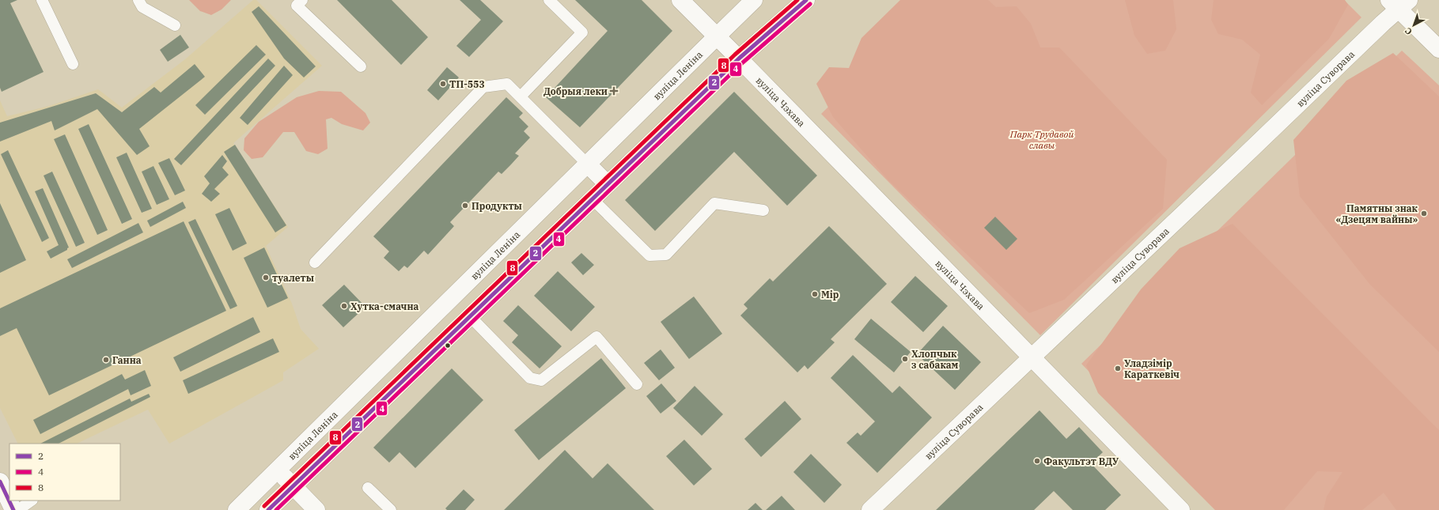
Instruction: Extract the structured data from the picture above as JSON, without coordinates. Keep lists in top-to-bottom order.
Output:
{
  "streets": {
    "main road": ["вуліца Леніна", "вуліца Суворава", "вуліца Чэхава"]
  },
  "crossings": [
    ["вуліца Леніна", "вуліца Чэхава"],
    ["вуліца Суворава", "вуліца Чэхава"]
  ],
  "parks": ["Парк Трудавой славы"],
  "places": {
    "other": [
      "ТП-553",
      "Продукты",
      "Памятны знак «Дзецям вайны»",
      "туалеты",
      "Мір",
      "Хутка-смачна",
      "Хлопчык з сабакам",
      "Ганна",
      "Уладзімір Караткевіч",
      "Факультэт ВДУ"
    ],
    "health": ["Добрыя леки"]
  },
  "lines": ["transit line 2", "transit line 8", "transit line 4"],
  "legend": ["2", "4", "8"],
  "north": "bottom left"
}
